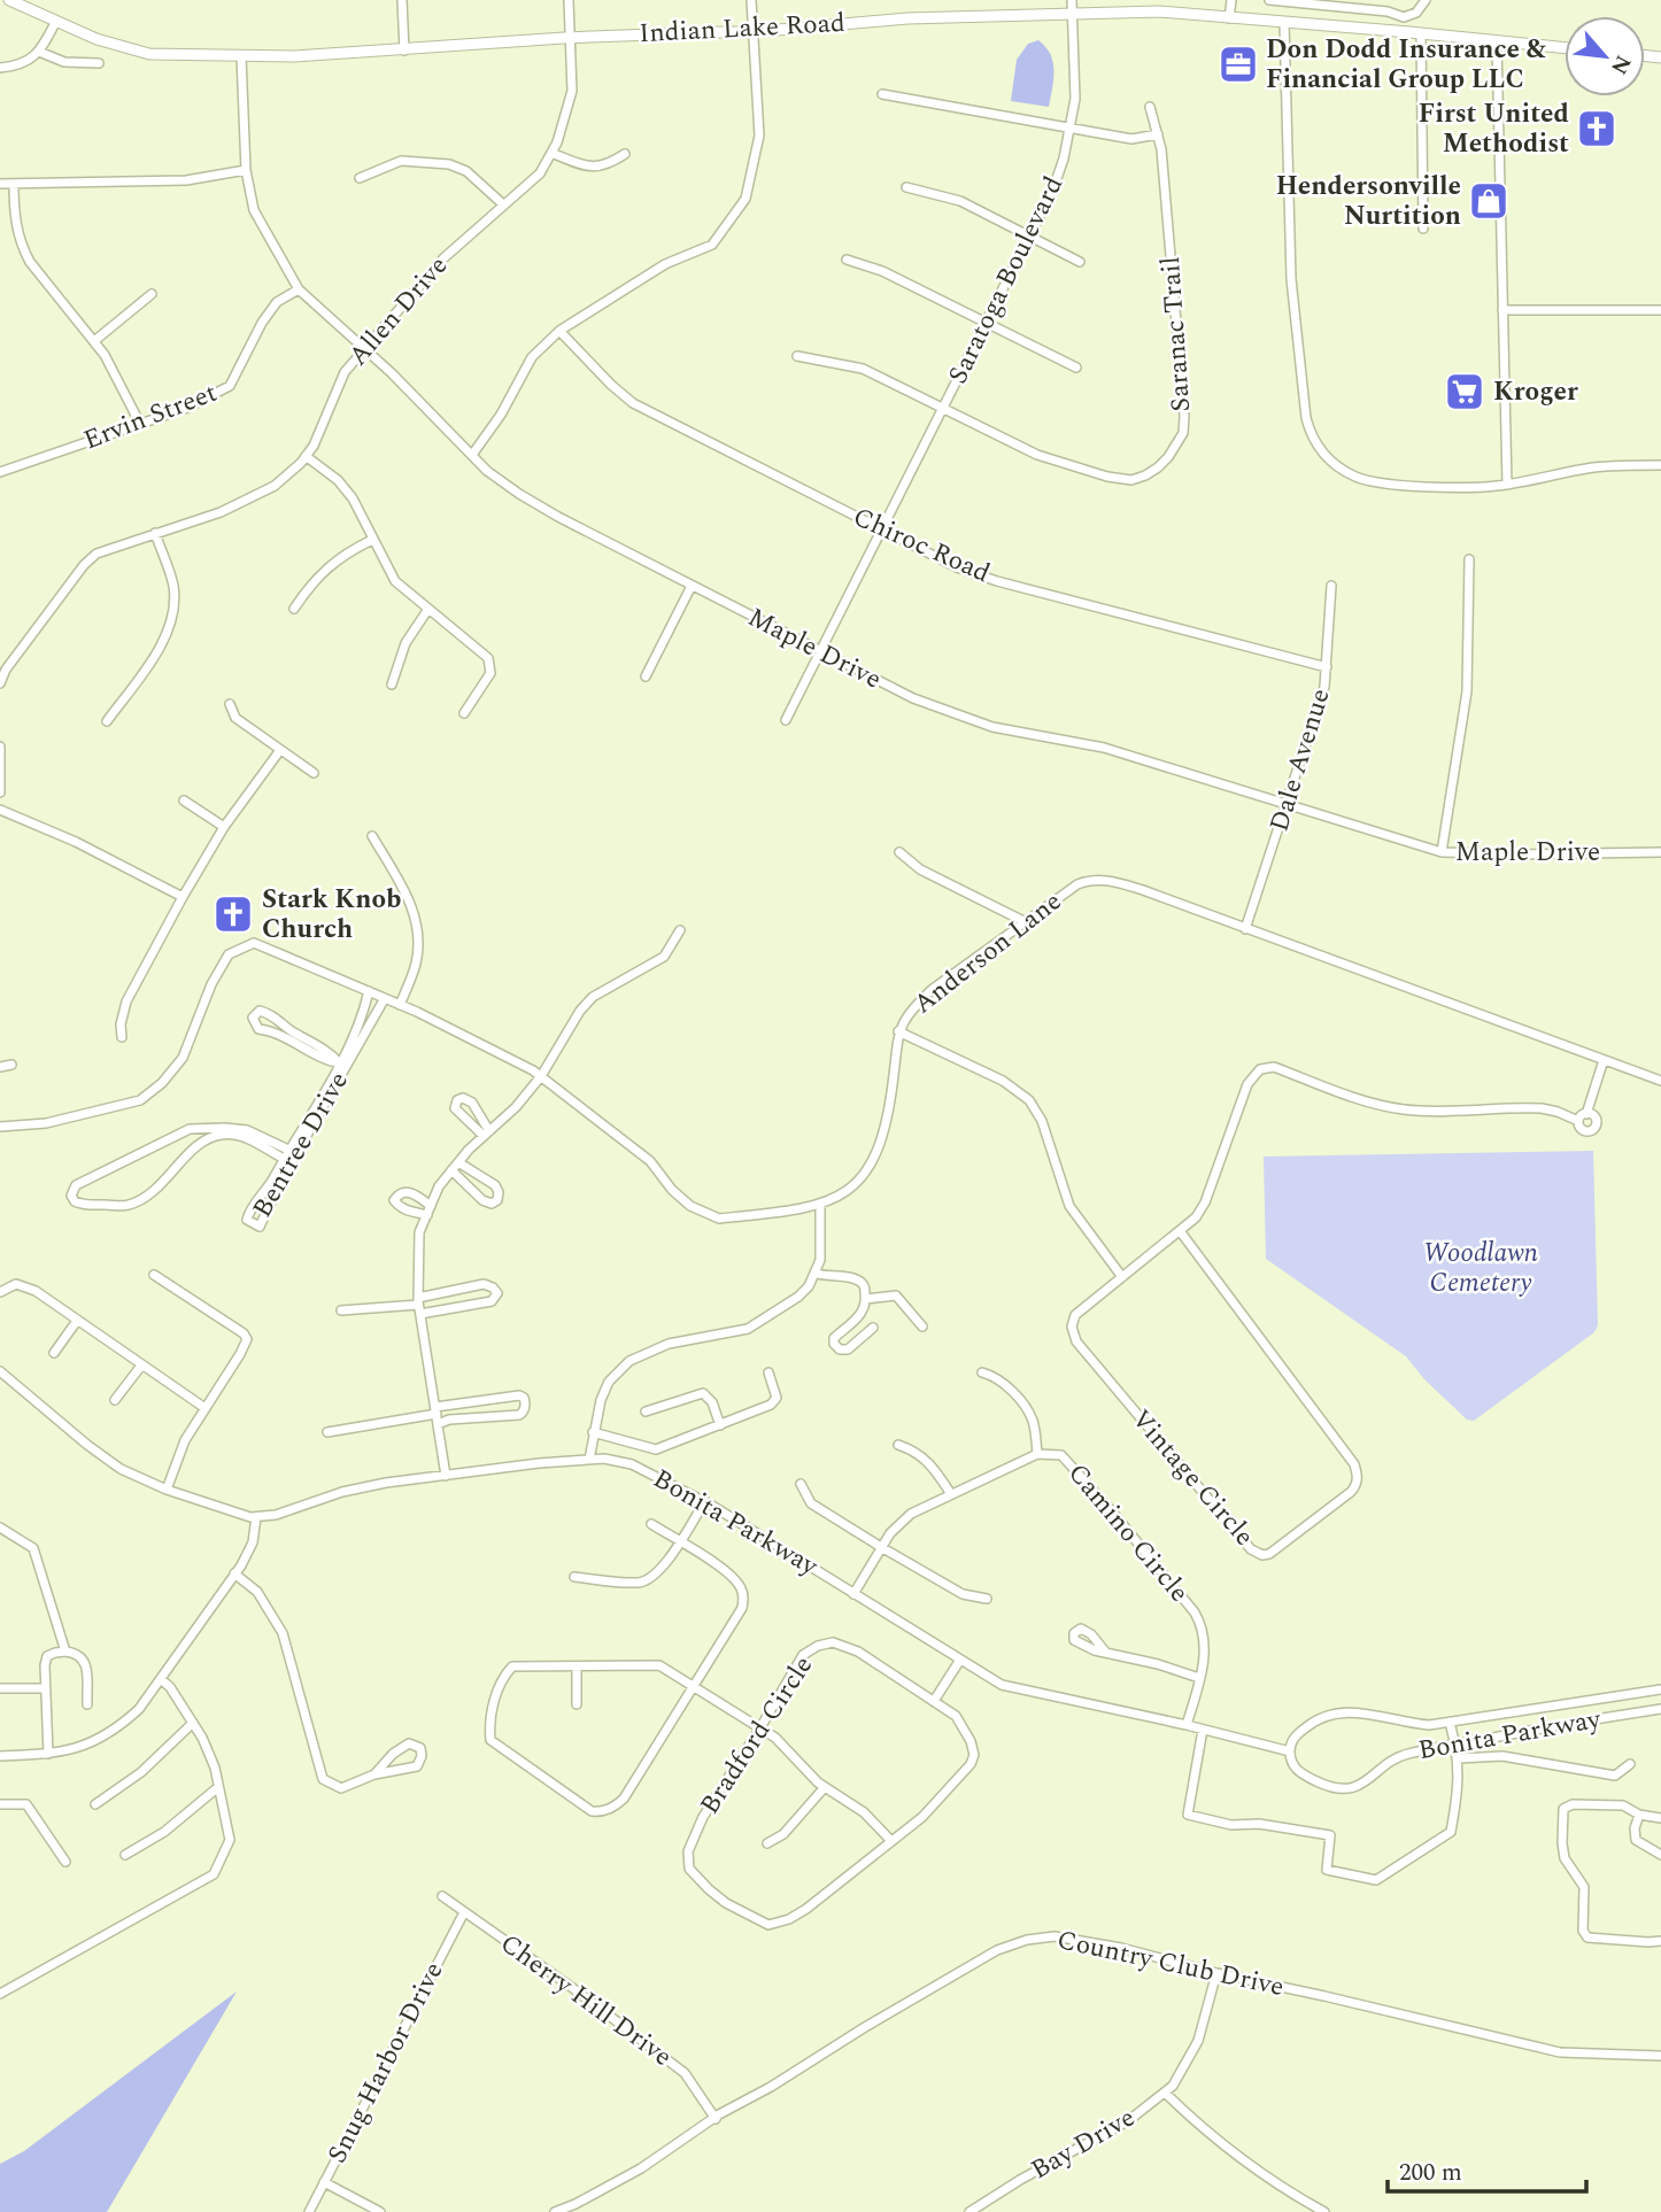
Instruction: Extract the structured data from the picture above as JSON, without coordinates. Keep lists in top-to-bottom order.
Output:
{
  "streets": {
    "street": [
      "Indian Lake Road",
      "Saratoga Boulevard",
      "Allen Drive",
      "Saranac Trail",
      "Ervin Street",
      "Chiroc Road",
      "Maple Drive",
      "Dale Avenue",
      "Anderson Lane",
      "Bentree Drive",
      "Vintage Circle",
      "Bonita Parkway",
      "Camino Circle",
      "Bradford Circle",
      "Country Club Drive",
      "Cherry Hill Drive",
      "Snug Harbor Drive",
      "Bay Drive"
    ]
  },
  "crossings": [
    ["Indian Lake Road", "Saratoga Boulevard"],
    ["Indian Lake Road", "Allen Drive"],
    ["Indian Lake Road", "Maple Drive"],
    ["Saratoga Boulevard", "Saranac Trail"],
    ["Saratoga Boulevard", "Chiroc Road"],
    ["Saratoga Boulevard", "Maple Drive"],
    ["Allen Drive", "Maple Drive"],
    ["Ervin Street", "Maple Drive"],
    ["Chiroc Road", "Dale Avenue"],
    ["Maple Drive", "Dale Avenue"],
    ["Dale Avenue", "Anderson Lane"],
    ["Anderson Lane", "Bentree Drive"],
    ["Anderson Lane", "Vintage Circle"],
    ["Bonita Parkway", "Camino Circle"],
    ["Country Club Drive", "Cherry Hill Drive"],
    ["Country Club Drive", "Bay Drive"],
    ["Cherry Hill Drive", "Snug Harbor Drive"]
  ],
  "parks": ["Woodlawn Cemetery"],
  "places": {
    "office": ["Don Dodd Insurance & Financial Group LLC"],
    "church": ["First United Methodist", "Stark Knob Church"],
    "shop": ["Hendersonville Nurtition"],
    "supermarket": ["Kroger"]
  },
  "scale_bar": "200 m",
  "north": "bottom right"
}
